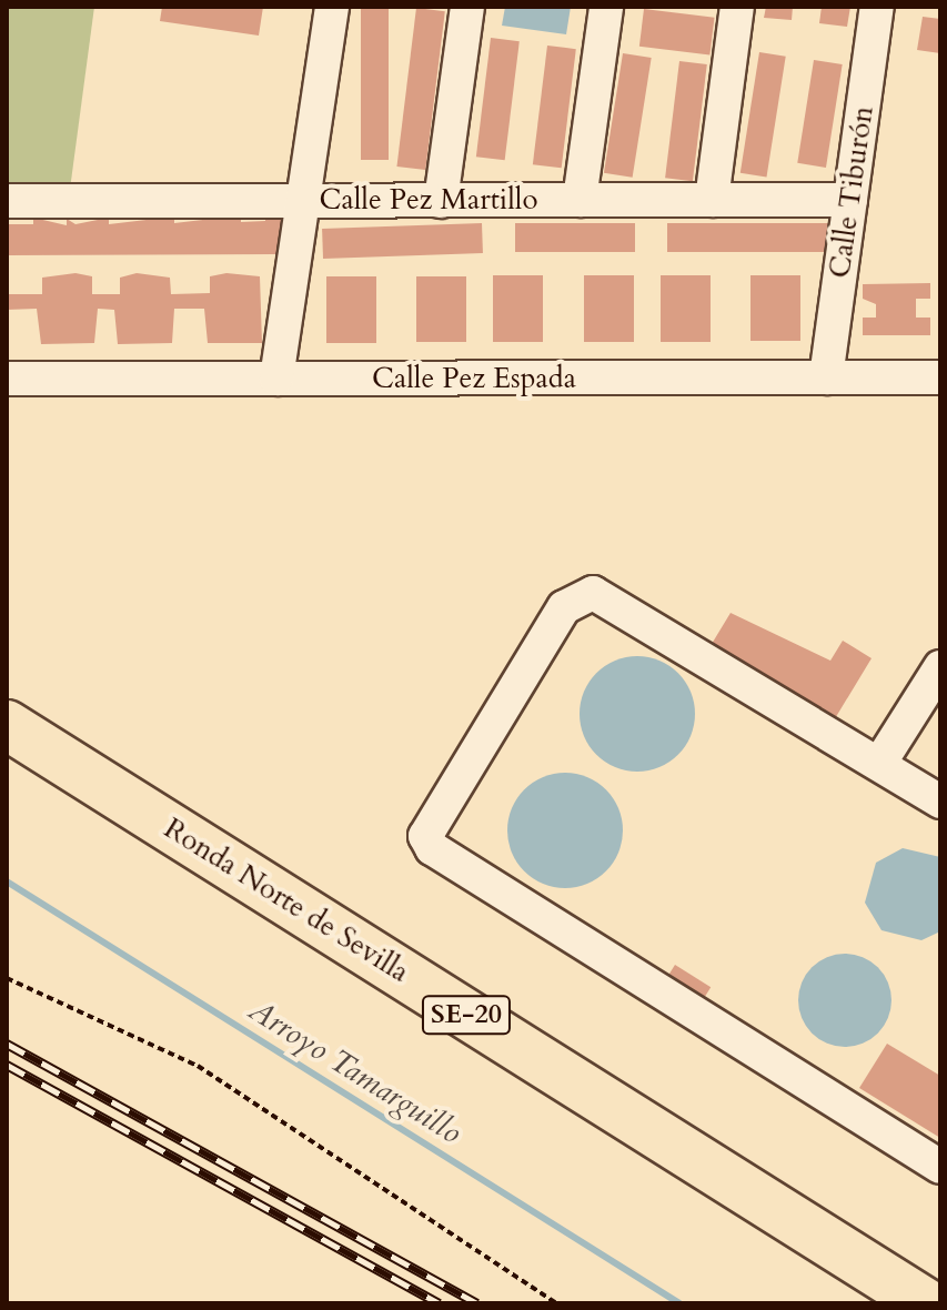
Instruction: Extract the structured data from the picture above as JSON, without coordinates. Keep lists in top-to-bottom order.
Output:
{
  "streets": {
    "highway": ["Ronda Norte de Sevilla", "SE-20"],
    "street": ["Calle Tiburón", "Calle Pez Martillo", "Calle Pez Espada"]
  },
  "crossings": [
    ["Calle Tiburón", "Calle Pez Martillo"],
    ["Calle Tiburón", "Calle Pez Espada"]
  ],
  "water": ["Arroyo Tamarguillo"]
}
